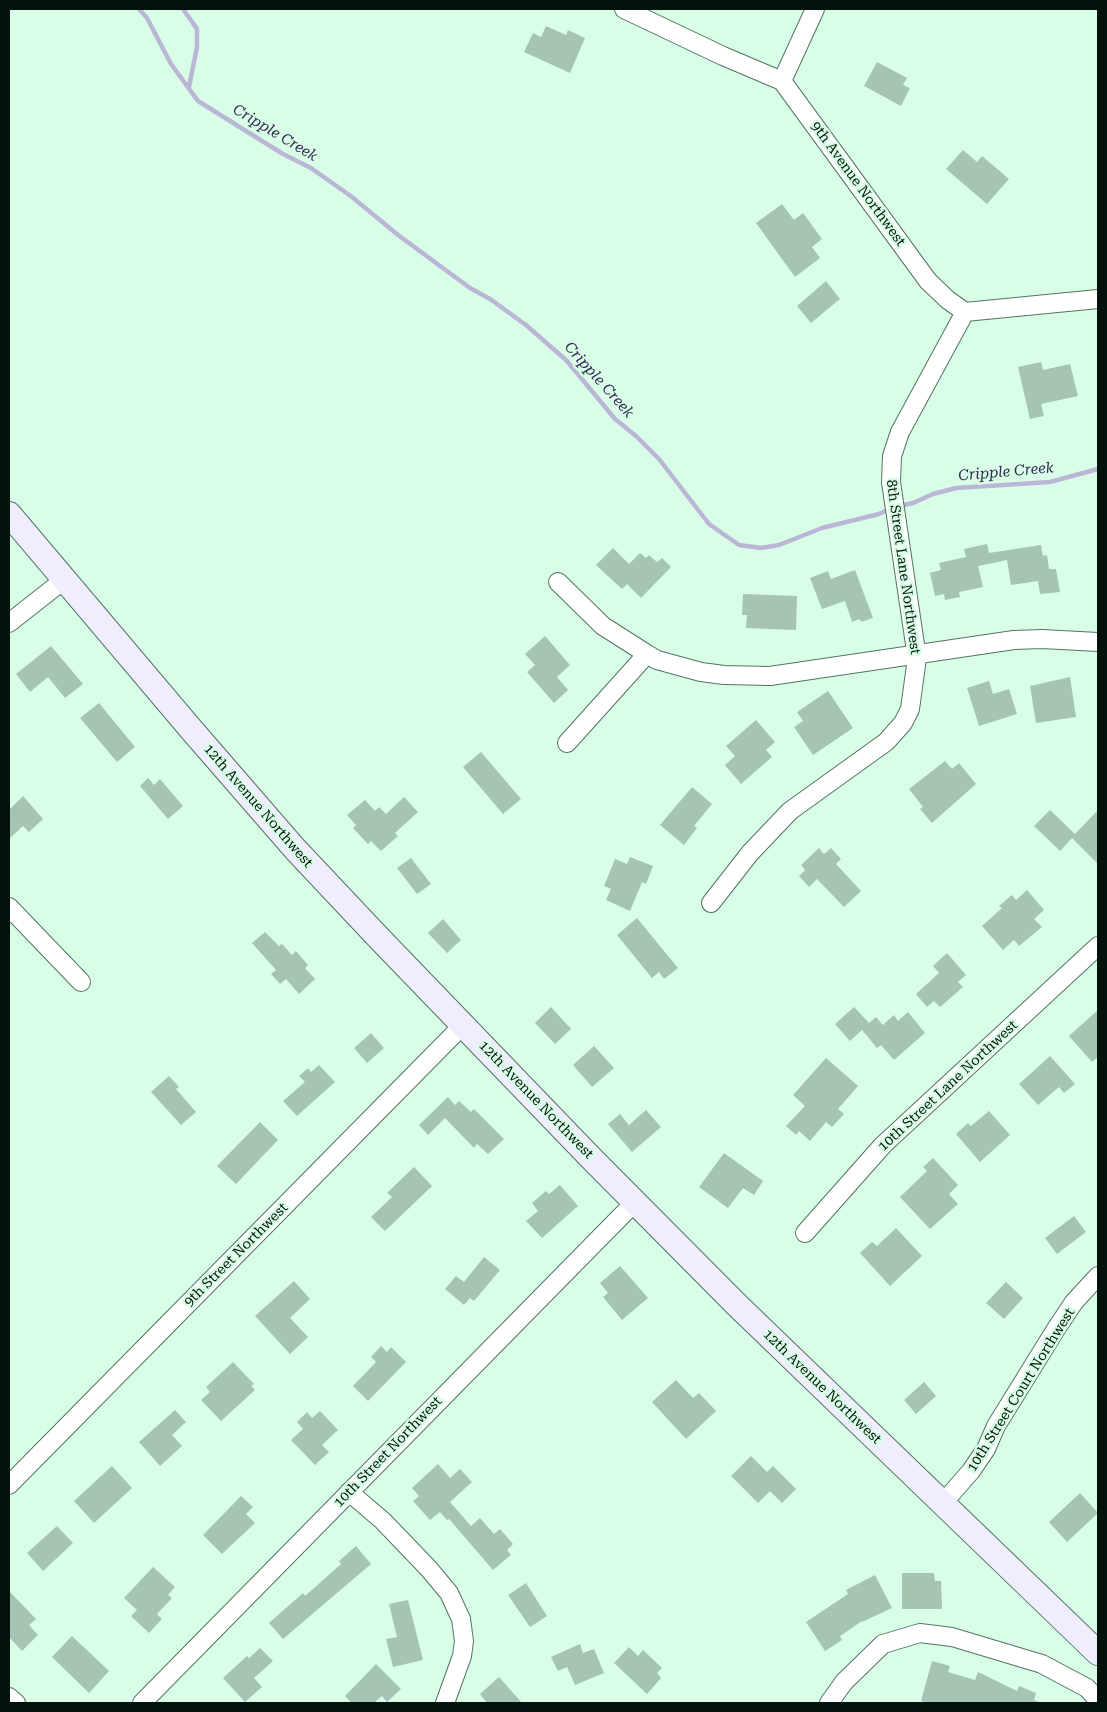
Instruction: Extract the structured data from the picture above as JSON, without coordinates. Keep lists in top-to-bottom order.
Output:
{
  "streets": {
    "main road": ["12th Avenue Northwest"],
    "street": [
      "9th Avenue Northwest",
      "8th Street Lane Northwest",
      "10th Street Lane Northwest",
      "9th Street Northwest",
      "10th Street Court Northwest",
      "10th Street Northwest"
    ]
  },
  "crossings": [
    ["9th Avenue Northwest", "8th Street Lane Northwest"],
    ["12th Avenue Northwest", "9th Street Northwest"],
    ["12th Avenue Northwest", "10th Street Court Northwest"],
    ["12th Avenue Northwest", "10th Street Northwest"]
  ],
  "water": ["Cripple Creek"]
}
